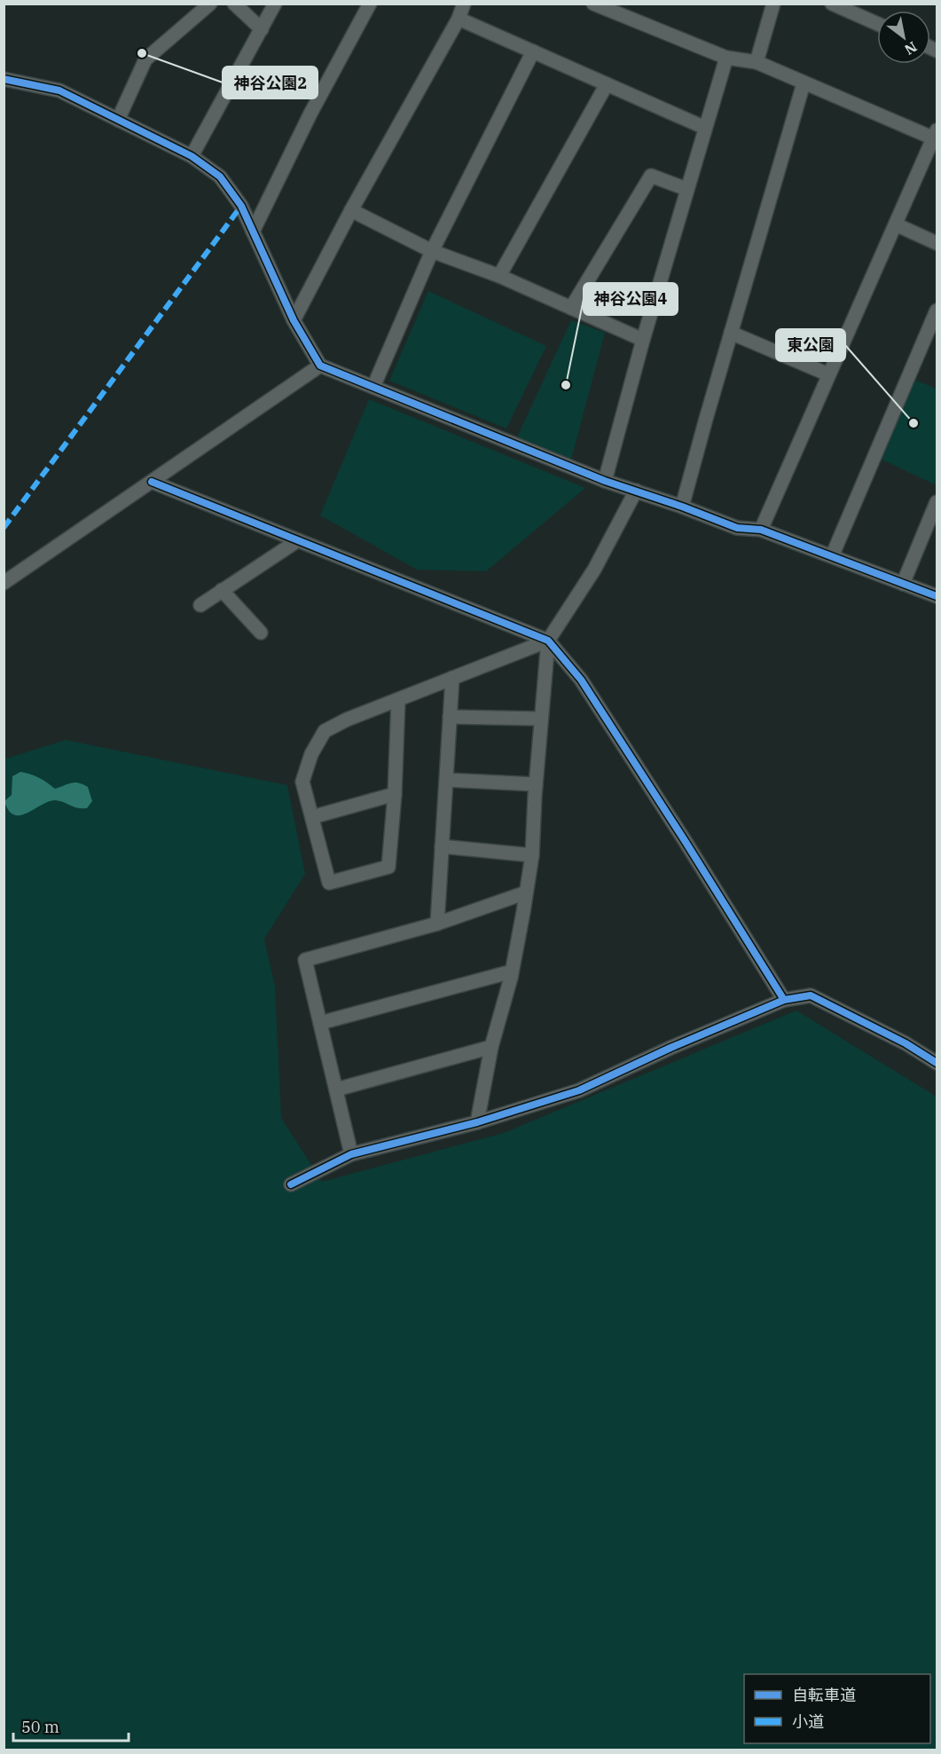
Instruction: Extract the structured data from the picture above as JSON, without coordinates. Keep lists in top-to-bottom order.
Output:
{
  "places": ["神谷公園2", "神谷公園4", "東公園"],
  "legend": ["自転車道", "小道"],
  "scale_bar": "50 m",
  "north": "bottom right"
}
